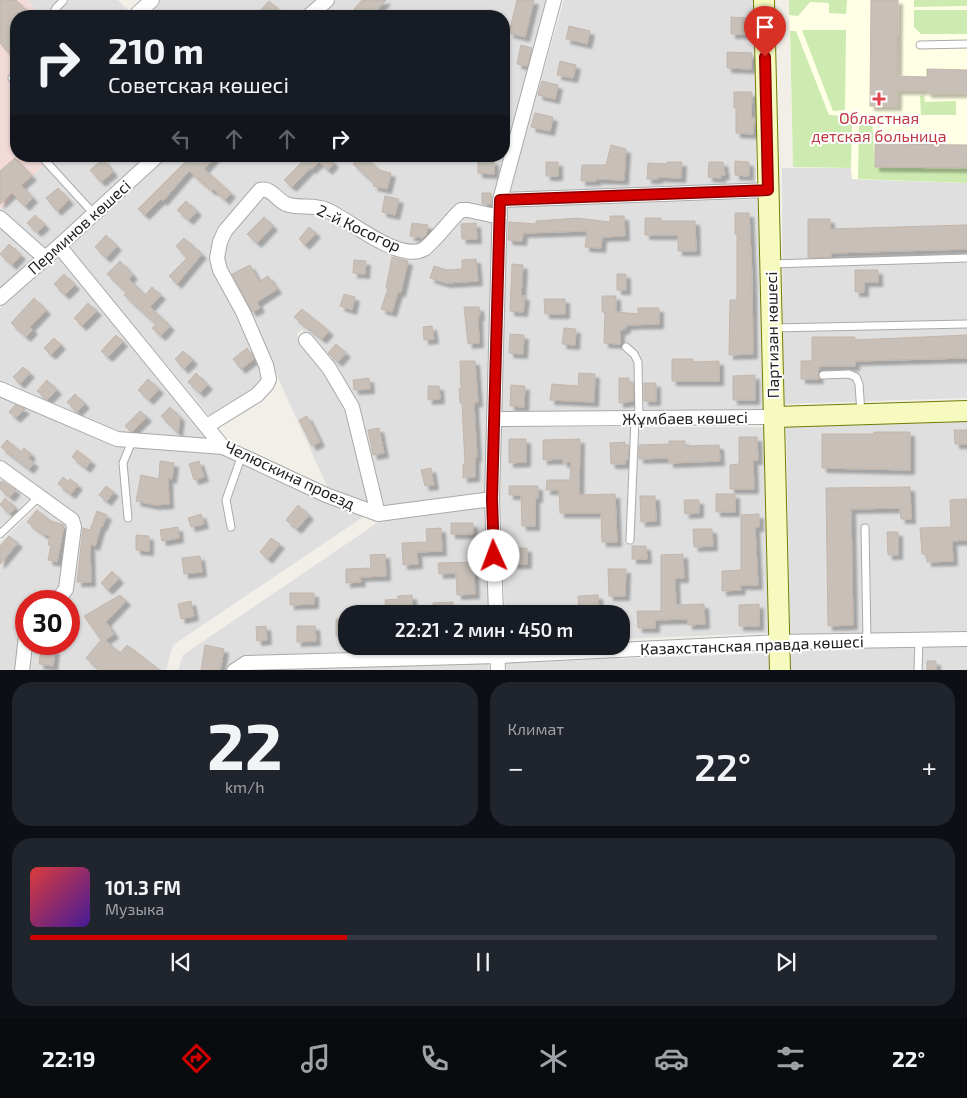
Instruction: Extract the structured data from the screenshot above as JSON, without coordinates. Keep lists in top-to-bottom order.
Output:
{
  "streets": {
    "street": [
      "Перминов көшесі",
      "2-й Косогор",
      "Партизан көшесі",
      "Жұмбаев көшесі",
      "Челюскина проезд",
      "Казахстанская правда көшесі"
    ]
  },
  "crossings": [
    ["Перминов көшесі", "Челюскина проезд"],
    ["2-й Косогор", "Челюскина проезд"],
    ["Партизан көшесі", "Жұмбаев көшесі"],
    ["Партизан көшесі", "Казахстанская правда көшесі"]
  ],
  "places": {
    "health": ["Областная детская больница"]
  },
  "page": {
    "turn": ["210 m", "Советская көшесі"],
    "limit": "30",
    "trip": "22:21 · 2 мин · 450 m",
    "tile": [
      ["22", "km/h"],
      "Климат"
    ],
    "heat": ["−", "22°", "+"],
    "song": ["101.3 FM", "Музыка"],
    "tabs": ["22:19", "22°"]
  }
}
